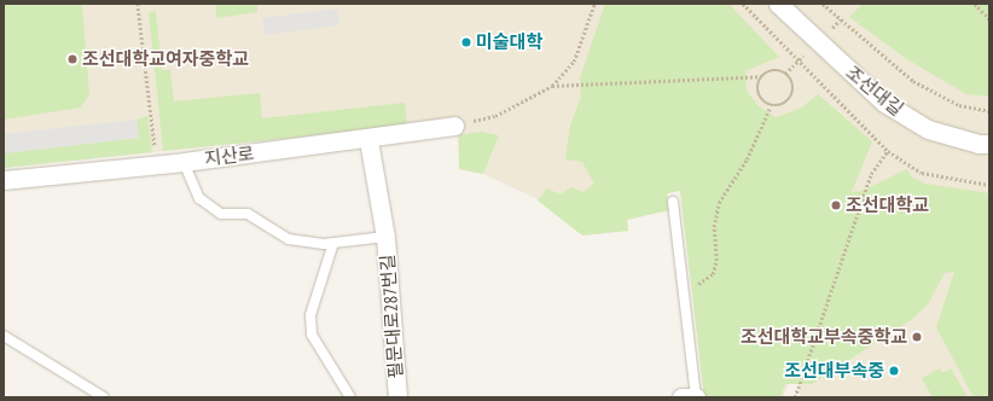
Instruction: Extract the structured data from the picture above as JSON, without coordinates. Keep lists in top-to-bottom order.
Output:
{
  "streets": {
    "street": ["조선대길", "지산로", "필문대로287번길"]
  },
  "crossings": [
    ["지산로", "필문대로287번길"]
  ],
  "places": [
    "미술대학",
    "조선대학교여자중학교",
    "조선대학교",
    "조선대학교부속중학교",
    "조선대부속중"
  ]
}
